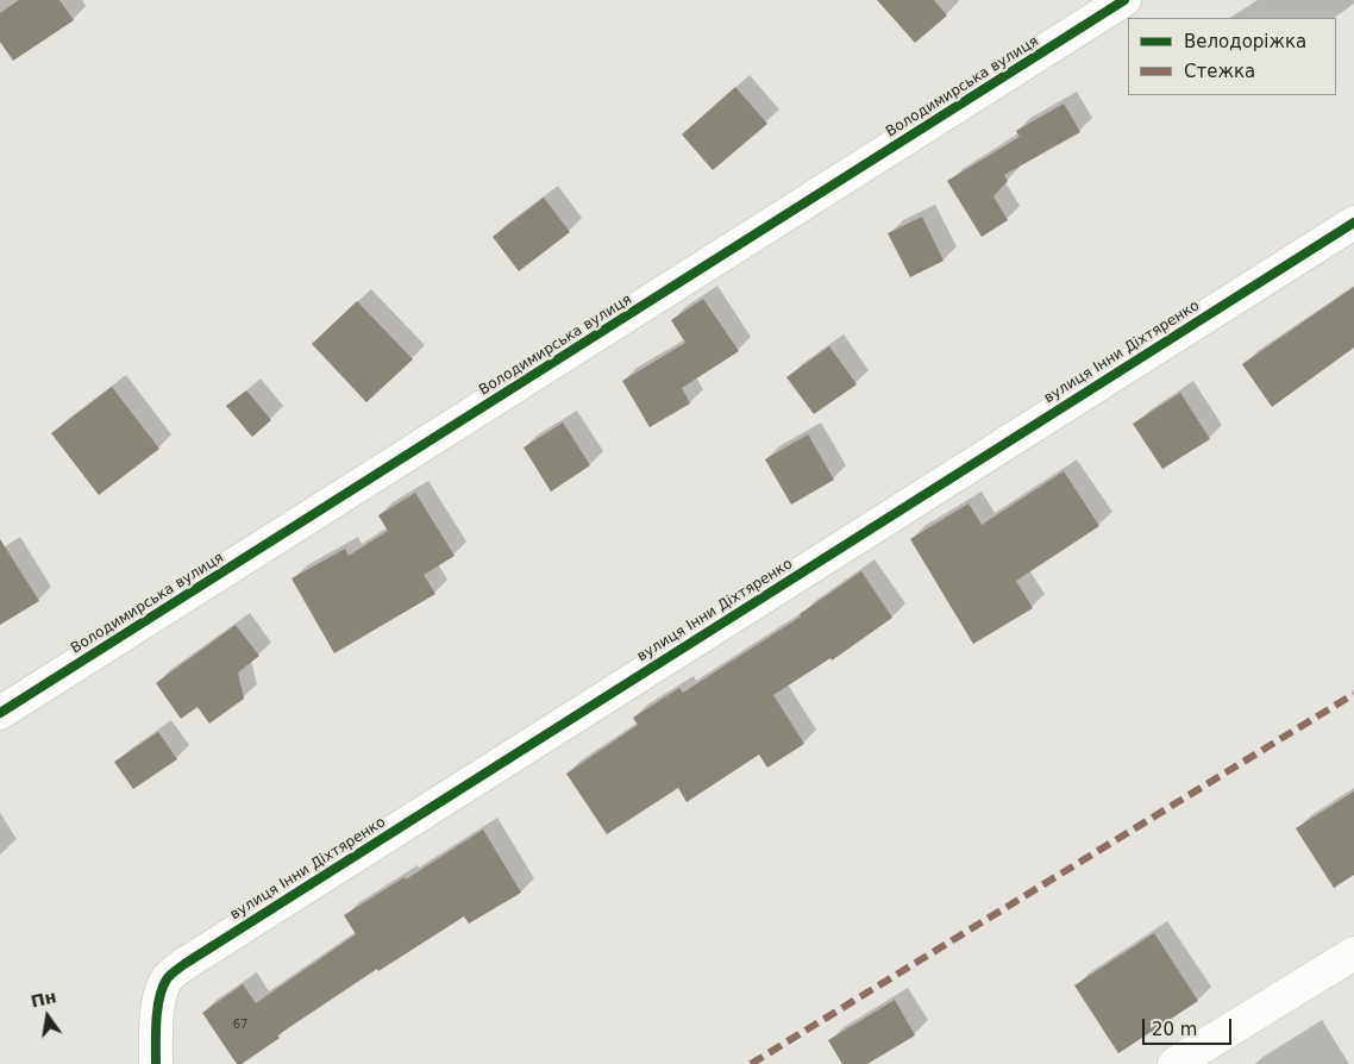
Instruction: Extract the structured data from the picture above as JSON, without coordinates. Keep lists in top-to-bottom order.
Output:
{
  "streets": {
    "street": ["Володимирська вулиця", "вулиця Інни Діхтяренко"]
  },
  "house_numbers": ["67"],
  "legend": ["Велодоріжка", "Стежка"],
  "scale_bar": "20 m",
  "north": "top"
}
